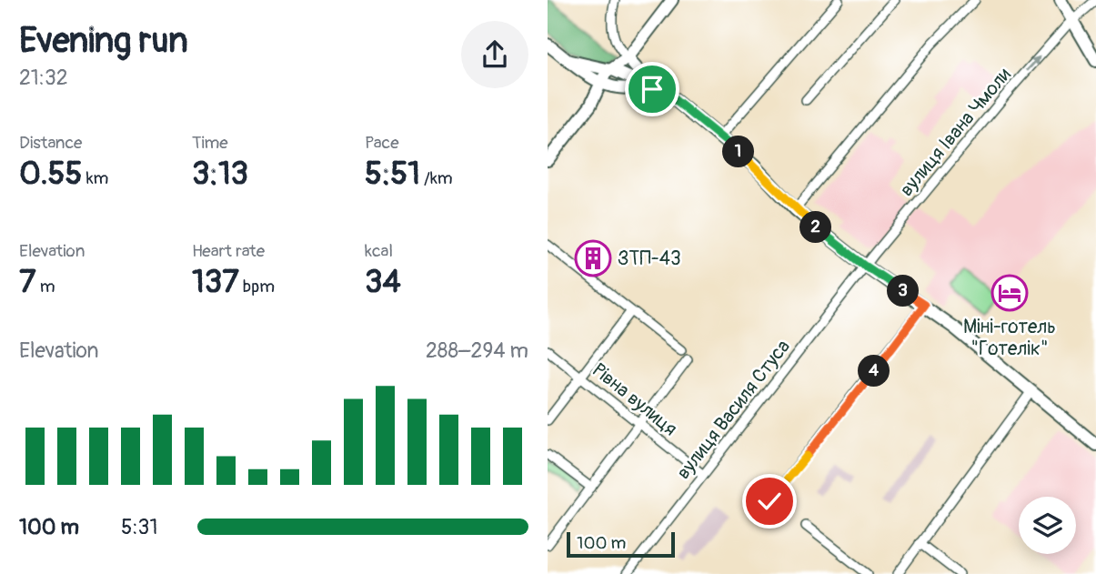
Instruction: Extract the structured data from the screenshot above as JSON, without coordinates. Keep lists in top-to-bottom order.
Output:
{
  "streets": {
    "street": ["вулиця Івана Чмоли", "Рівна вулиця", "вулиця Василя Стуса"]
  },
  "crossings": [
    ["вулиця Івана Чмоли", "вулиця Василя Стуса"],
    ["Рівна вулиця", "вулиця Василя Стуса"]
  ],
  "one_way": ["вулиця Івана Чмоли"],
  "places": {
    "building": ["ЗТП-43"],
    "hotel": ["Міні-готель \"Готелік\""]
  },
  "scale_bar": "100 m",
  "page": {
    "heading": ["Evening run", "21:32"],
    "stats": [
      ["Distance", "0.55 km"],
      ["Time", "3:13"],
      ["Pace", "5:51 /km"],
      ["Elevation", "7 m"],
      ["Heart rate", "137 bpm"],
      ["kcal", "34"]
    ],
    "pins": [
      "1",
      "2",
      "3",
      "4"
    ],
    "chart": ["Elevation", "288–294 m"],
    "list": [
      {
        "name": "100 m",
        "note": "5:31"
      }
    ],
    "scale": "100 m"
  }
}
